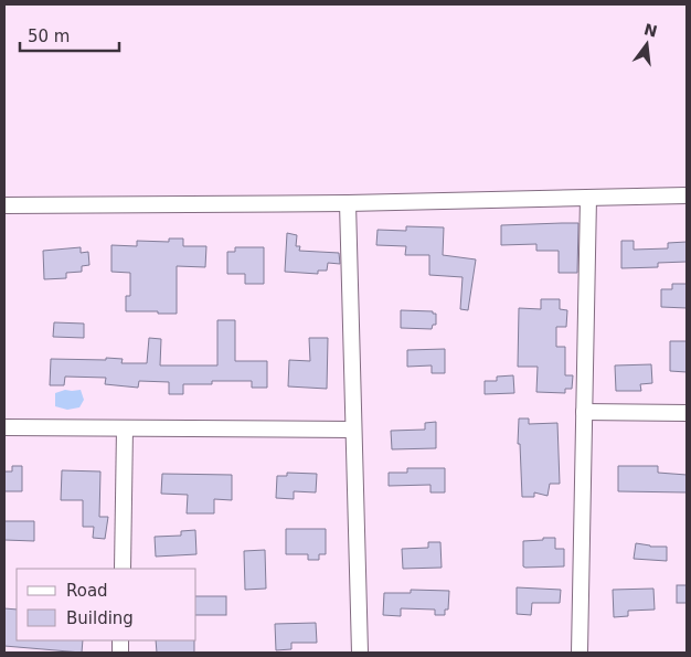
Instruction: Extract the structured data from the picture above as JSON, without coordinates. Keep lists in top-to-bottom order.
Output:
{
  "legend": ["Road", "Building"],
  "scale_bar": "50 m",
  "north": "top"
}
